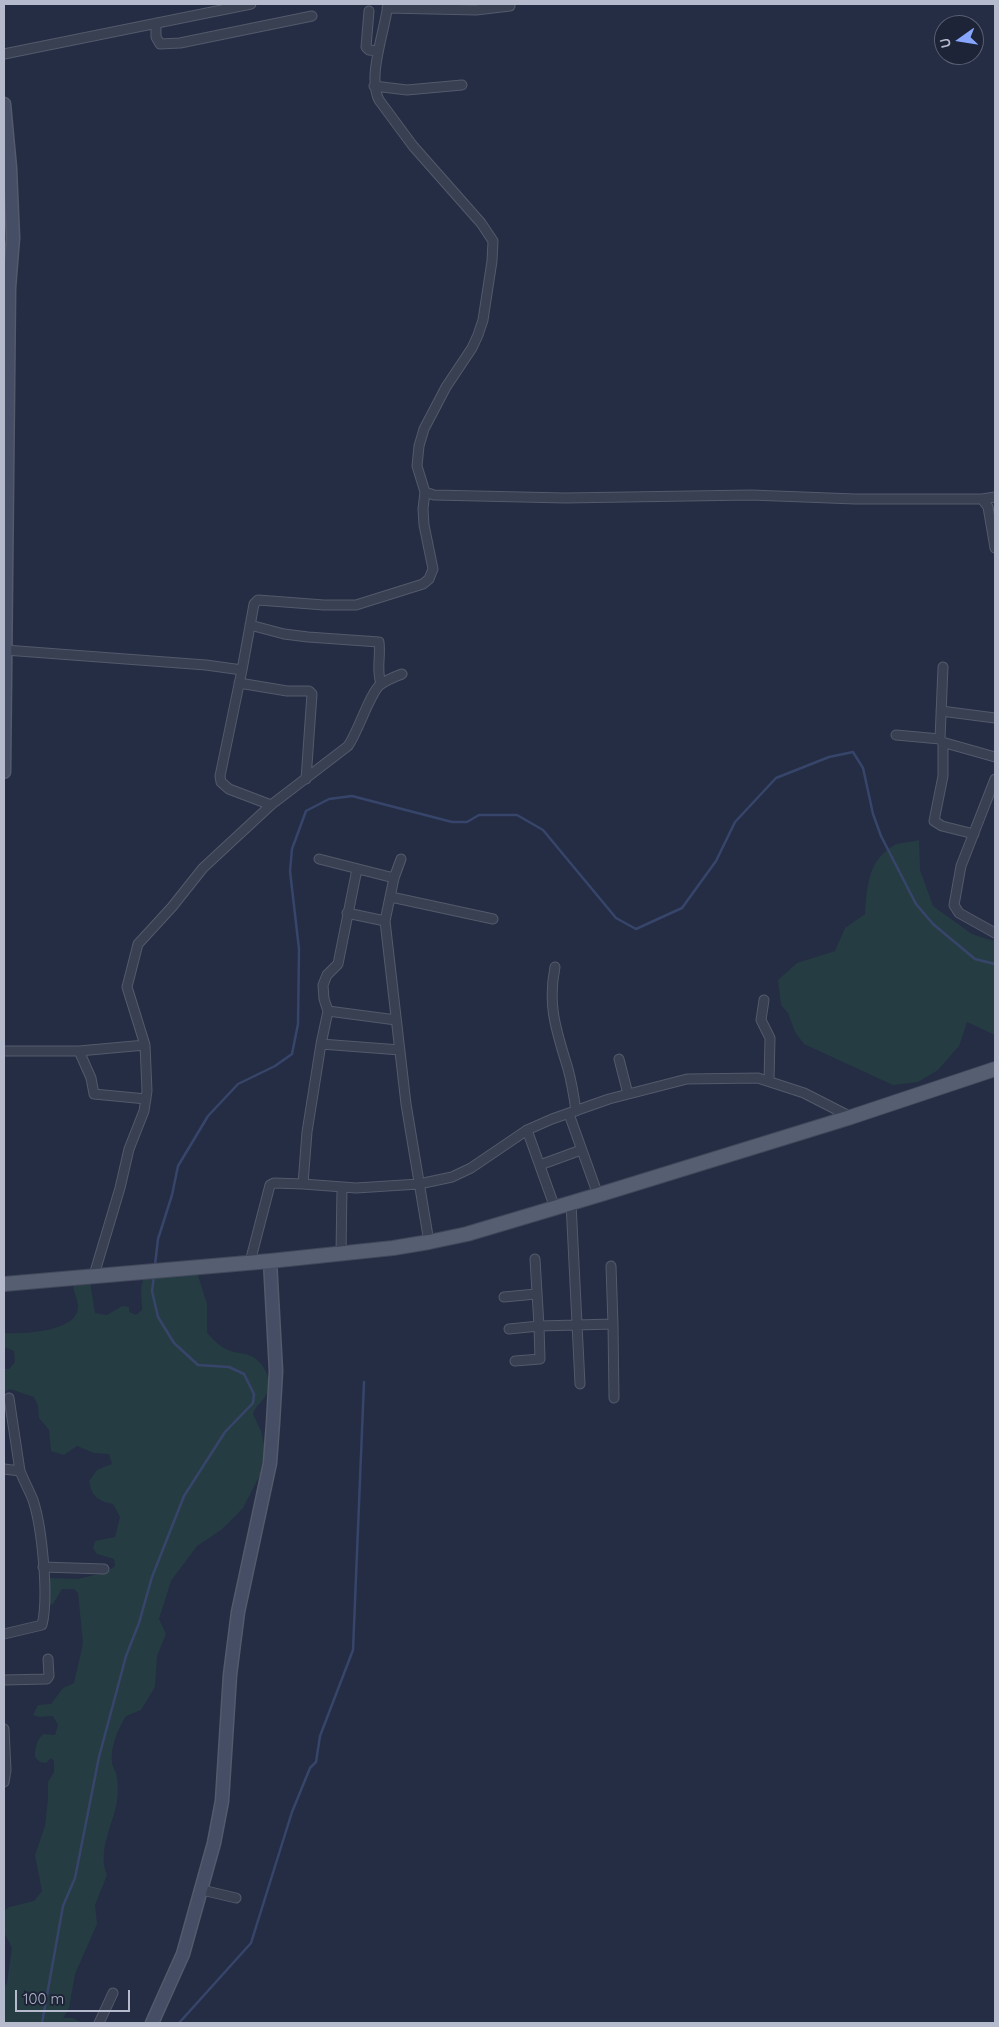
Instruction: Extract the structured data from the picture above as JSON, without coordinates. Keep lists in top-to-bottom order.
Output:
{
  "scale_bar": "100 m",
  "north": "left"
}
